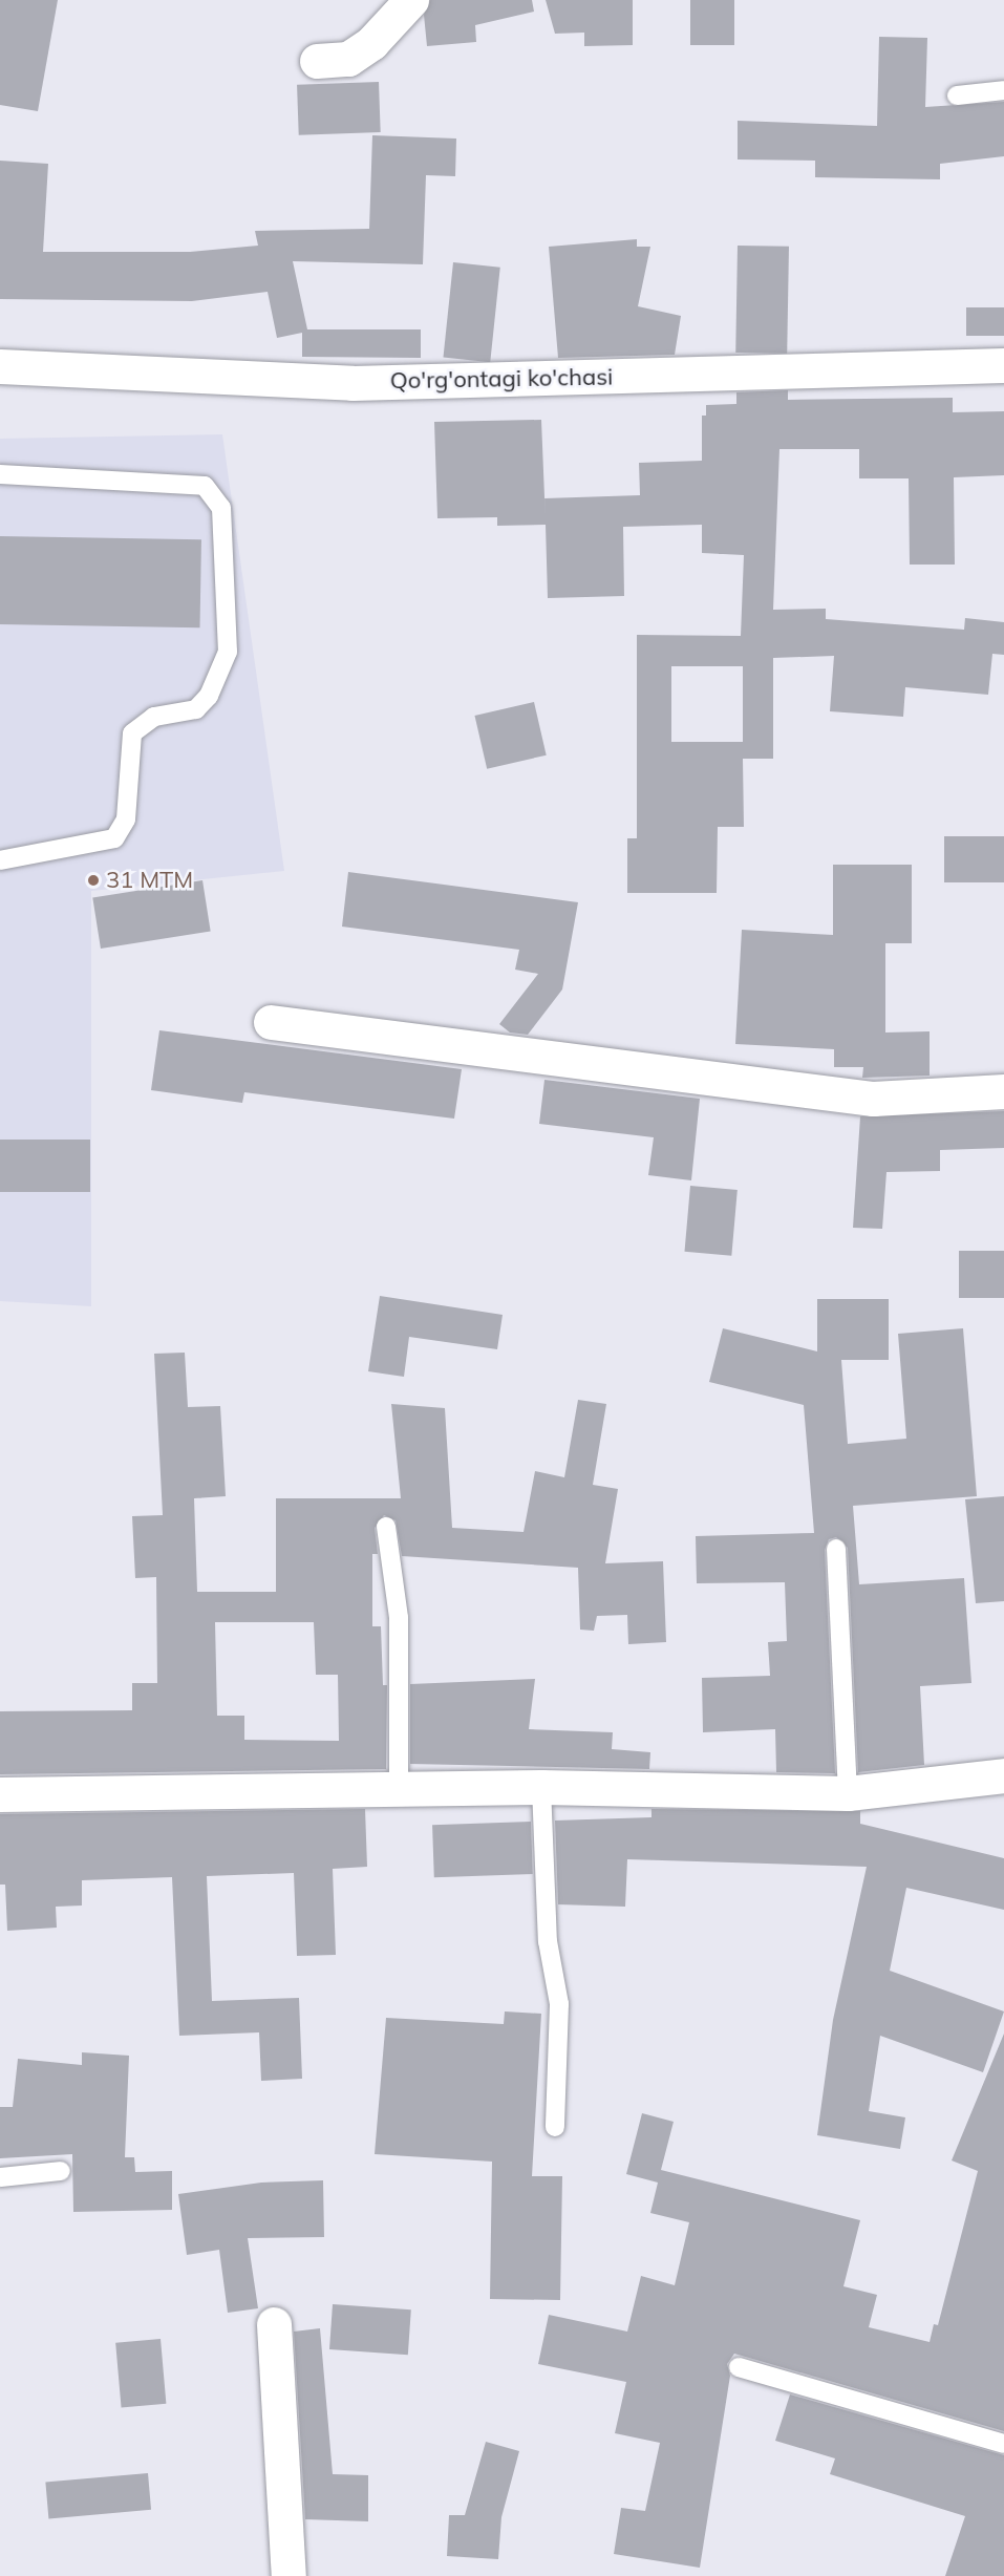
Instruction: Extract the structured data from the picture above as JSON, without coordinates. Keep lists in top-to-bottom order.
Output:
{
  "streets": {
    "street": ["Qo'rg'ontagi ko'chasi"]
  },
  "places": ["31 MTM"]
}
